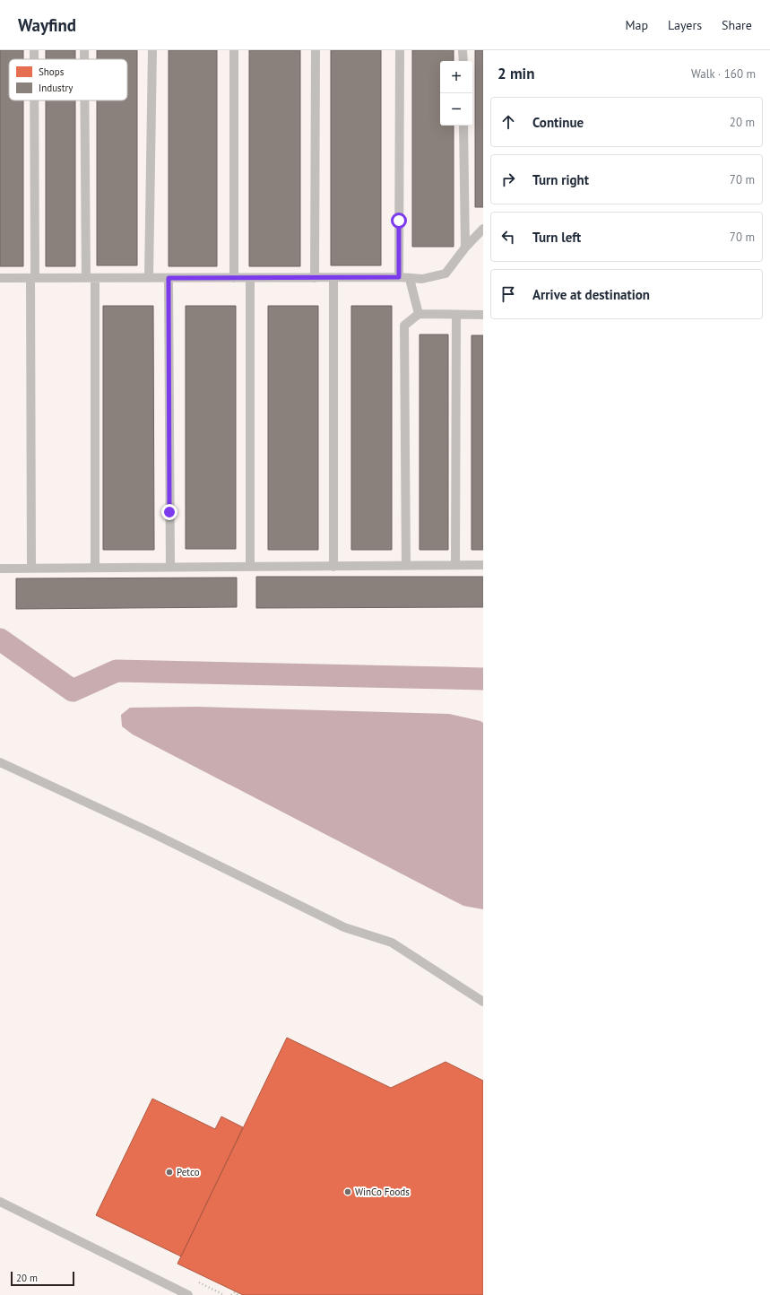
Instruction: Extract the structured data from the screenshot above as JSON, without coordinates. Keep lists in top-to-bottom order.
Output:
{
  "places": ["Petco", "WinCo Foods"],
  "legend": ["Shops", "Industry"],
  "scale_bar": "20 m",
  "page": {
    "header": "Wayfind",
    "nav": ["Map", "Layers", "Share"],
    "heading": ["2 min", "Walk · 160 m"],
    "map_buttons": ["+", "−"],
    "list": [
      ["Continue", "20 m"],
      ["Turn right", "70 m"],
      ["Turn left", "70 m"],
      "Arrive at destination"
    ],
    "scale": "20 m"
  }
}
